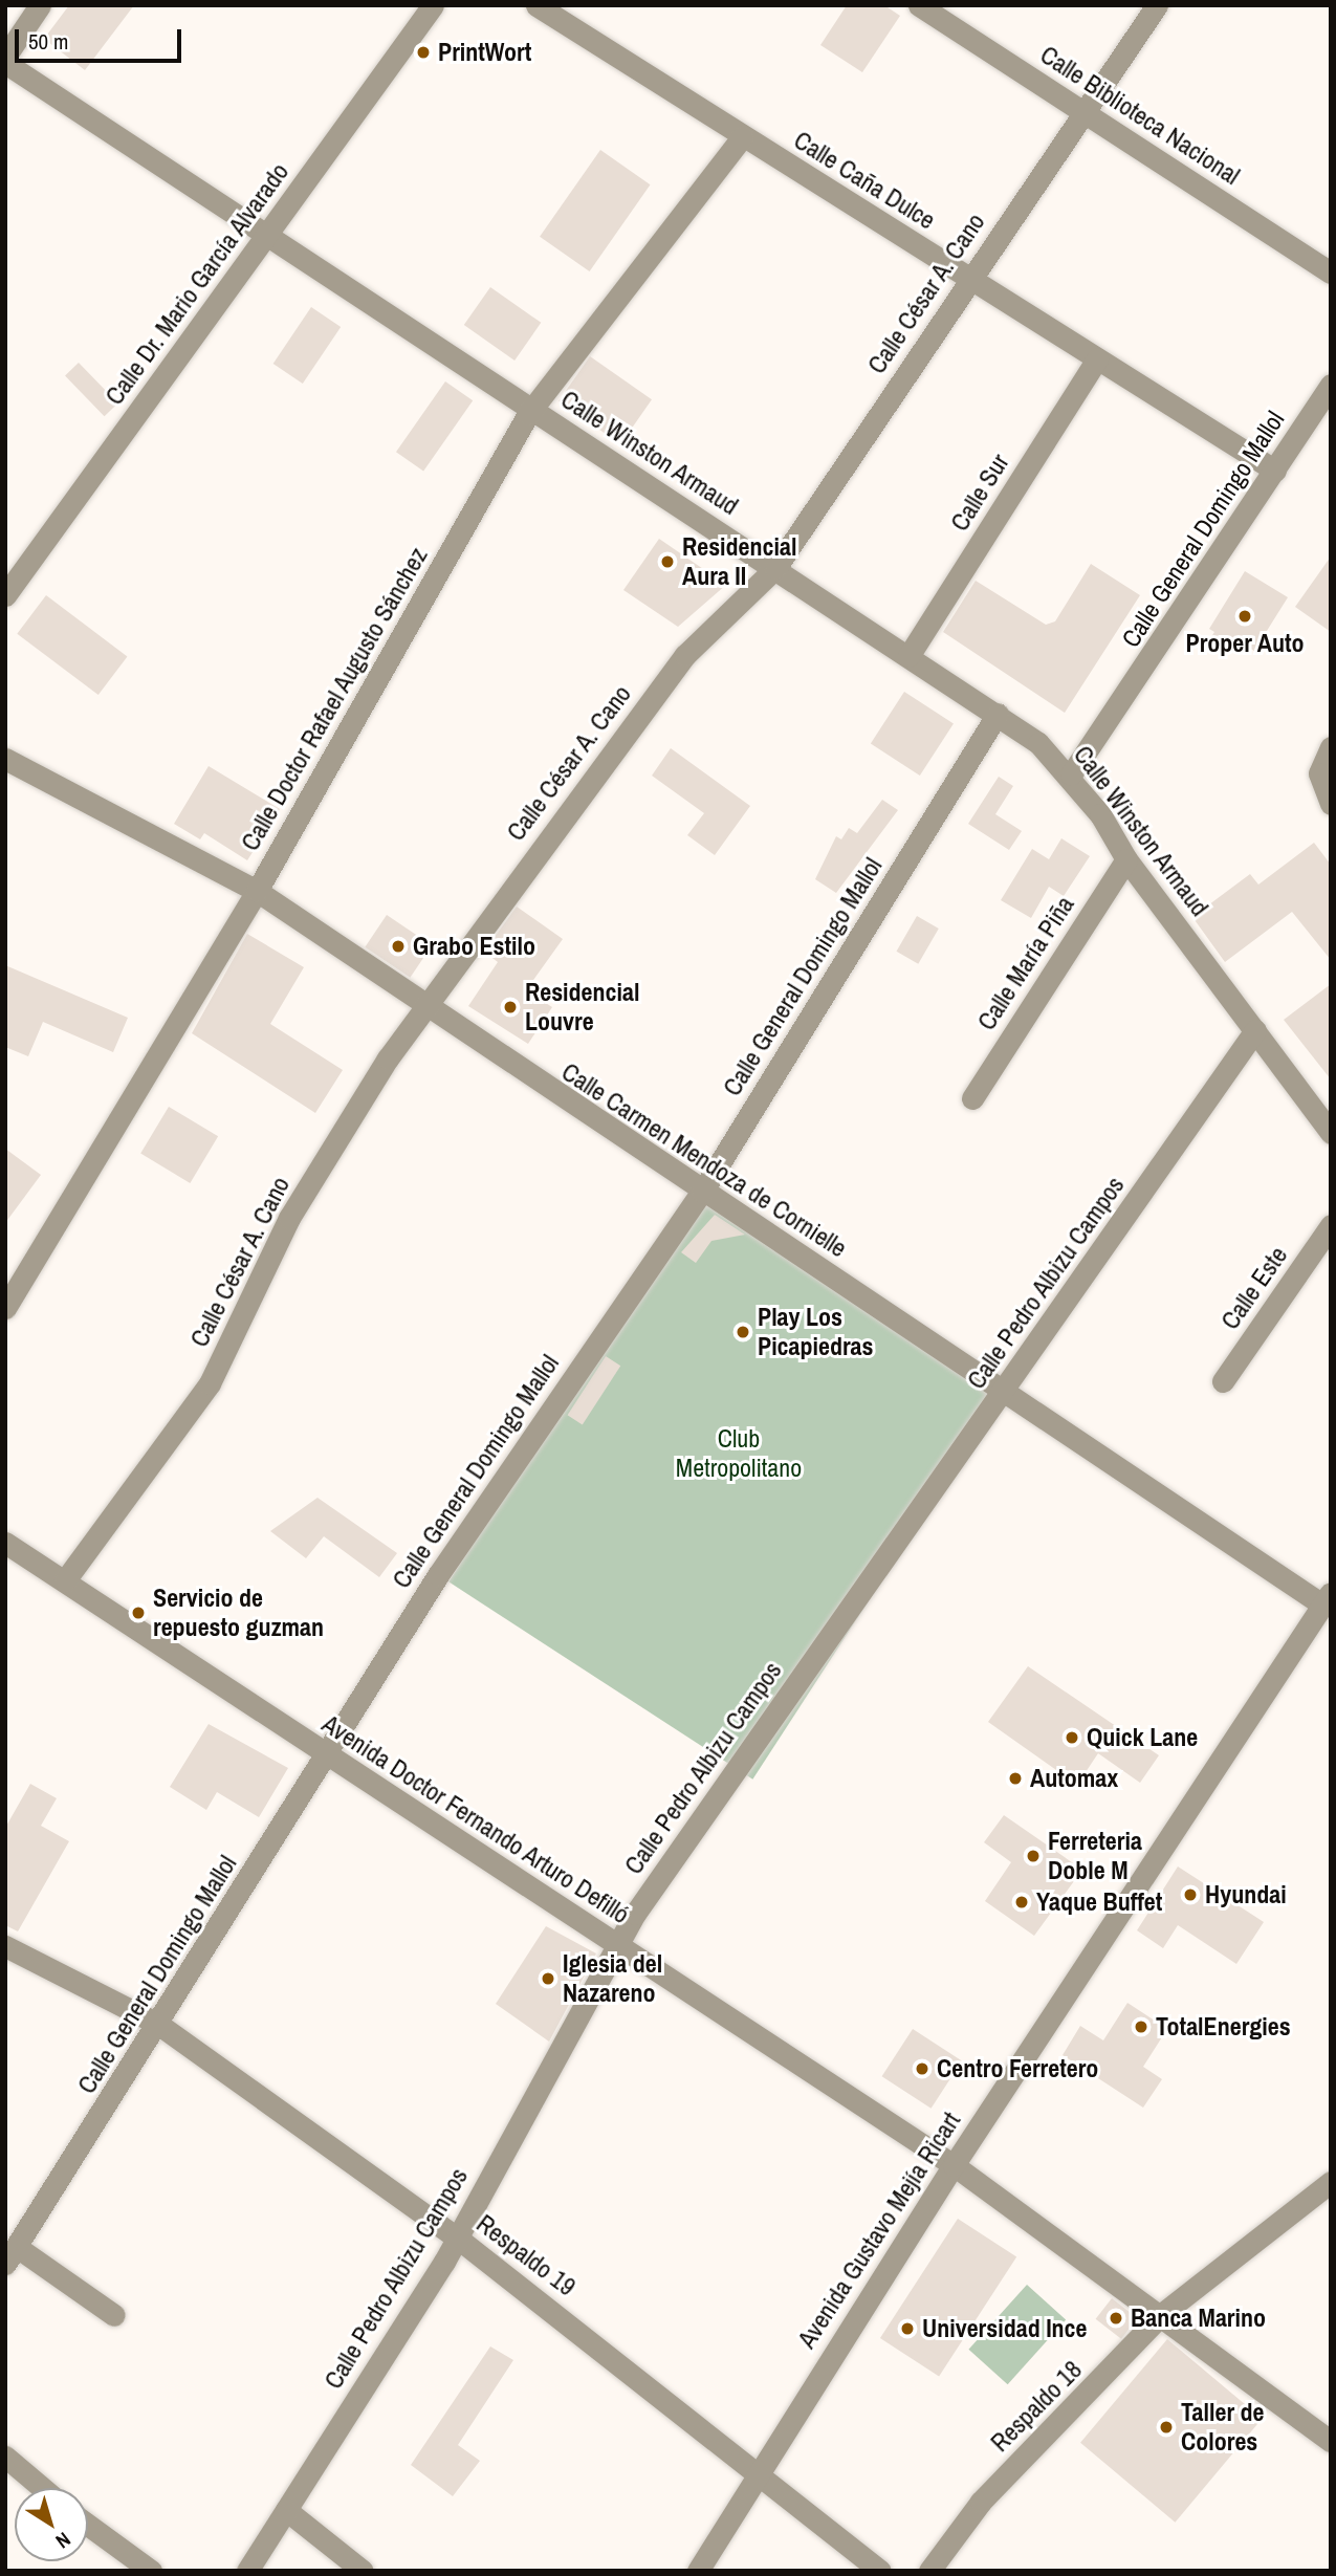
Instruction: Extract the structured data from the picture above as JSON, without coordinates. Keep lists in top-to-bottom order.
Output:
{
  "streets": {
    "street": [
      "Calle Biblioteca Nacional",
      "Calle Caña Dulce",
      "Calle Dr. Mario García Alvarado",
      "Calle César A. Cano",
      "Calle Winston Armaud",
      "Calle Sur",
      "Calle General Domingo Mallol",
      "Calle Doctor Rafael Augusto Sánchez",
      "Calle María Piña",
      "Calle Carmen Mendoza de Cornielle",
      "Calle Pedro Albizu Campos",
      "Calle Este",
      "Avenida Doctor Fernando Arturo Defilló",
      "Avenida Gustavo Mejía Ricart",
      "Respaldo 19",
      "Respaldo 18"
    ]
  },
  "crossings": [
    ["Calle Biblioteca Nacional", "Calle César A. Cano"],
    ["Calle Caña Dulce", "Calle César A. Cano"],
    ["Calle Caña Dulce", "Calle Sur"],
    ["Calle Caña Dulce", "Calle General Domingo Mallol"],
    ["Calle Caña Dulce", "Calle Doctor Rafael Augusto Sánchez"],
    ["Calle Dr. Mario García Alvarado", "Calle Winston Armaud"],
    ["Calle César A. Cano", "Calle Winston Armaud"],
    ["Calle César A. Cano", "Calle Carmen Mendoza de Cornielle"],
    ["Calle César A. Cano", "Avenida Doctor Fernando Arturo Defilló"],
    ["Calle Winston Armaud", "Calle Sur"],
    ["Calle Winston Armaud", "Calle General Domingo Mallol"],
    ["Calle Winston Armaud", "Calle Doctor Rafael Augusto Sánchez"],
    ["Calle Winston Armaud", "Calle María Piña"],
    ["Calle Winston Armaud", "Calle Pedro Albizu Campos"],
    ["Calle General Domingo Mallol", "Calle Carmen Mendoza de Cornielle"],
    ["Calle General Domingo Mallol", "Avenida Doctor Fernando Arturo Defilló"],
    ["Calle General Domingo Mallol", "Respaldo 19"],
    ["Calle Doctor Rafael Augusto Sánchez", "Calle Carmen Mendoza de Cornielle"],
    ["Calle Carmen Mendoza de Cornielle", "Calle Pedro Albizu Campos"],
    ["Calle Carmen Mendoza de Cornielle", "Avenida Gustavo Mejía Ricart"],
    ["Calle Pedro Albizu Campos", "Avenida Doctor Fernando Arturo Defilló"],
    ["Calle Pedro Albizu Campos", "Respaldo 19"],
    ["Avenida Doctor Fernando Arturo Defilló", "Avenida Gustavo Mejía Ricart"],
    ["Avenida Doctor Fernando Arturo Defilló", "Respaldo 18"],
    ["Avenida Gustavo Mejía Ricart", "Respaldo 19"]
  ],
  "parks": ["Club Metropolitano"],
  "places": [
    "PrintWort",
    "Residencial Aura II",
    "Proper Auto",
    "Grabo Estilo",
    "Residencial Louvre",
    "Play Los Picapiedras",
    "Servicio de repuesto guzman",
    "Quick Lane",
    "Automax",
    "Ferreteria Doble M",
    "Hyundai",
    "Yaque Buffet",
    "Iglesia del Nazareno",
    "TotalEnergies",
    "Centro Ferretero",
    "Banca Marino",
    "Universidad Ince",
    "Taller de Colores"
  ],
  "scale_bar": "50 m",
  "north": "bottom right"
}
